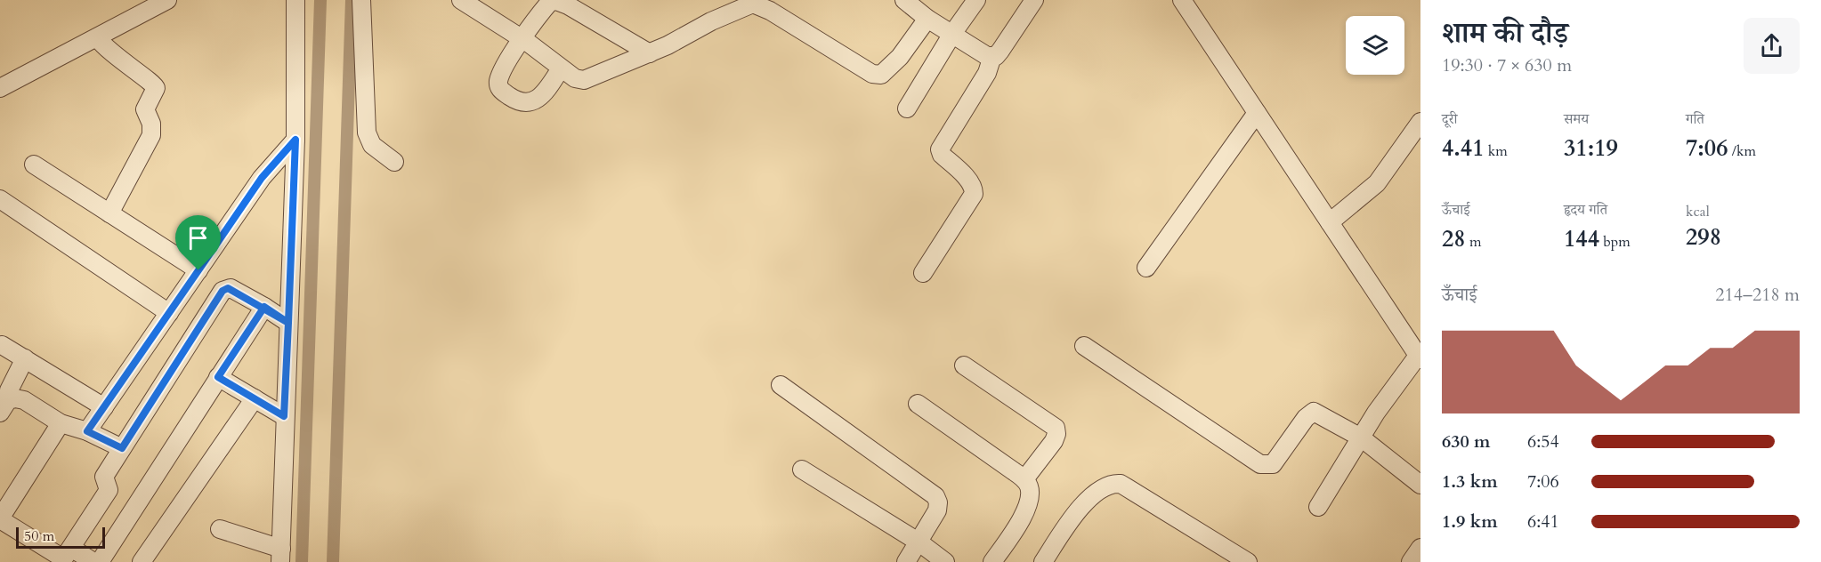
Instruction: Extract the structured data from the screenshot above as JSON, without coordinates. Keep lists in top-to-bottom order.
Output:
{
  "scale_bar": "50 m",
  "page": {
    "heading": ["शाम की दौड़", "19:30 · 7 × 630 m"],
    "stats": [
      ["दूरी", "4.41 km"],
      ["समय", "31:19"],
      ["गति", "7:06 /km"],
      ["ऊँचाई", "28 m"],
      ["हृदय गति", "144 bpm"],
      ["kcal", "298"]
    ],
    "chart": ["ऊँचाई", "214–218 m"],
    "list": [
      {
        "name": "630 m",
        "note": "6:54"
      },
      {
        "name": "1.3 km",
        "note": "7:06"
      },
      {
        "name": "1.9 km",
        "note": "6:41"
      }
    ],
    "scale": "50 m"
  }
}
